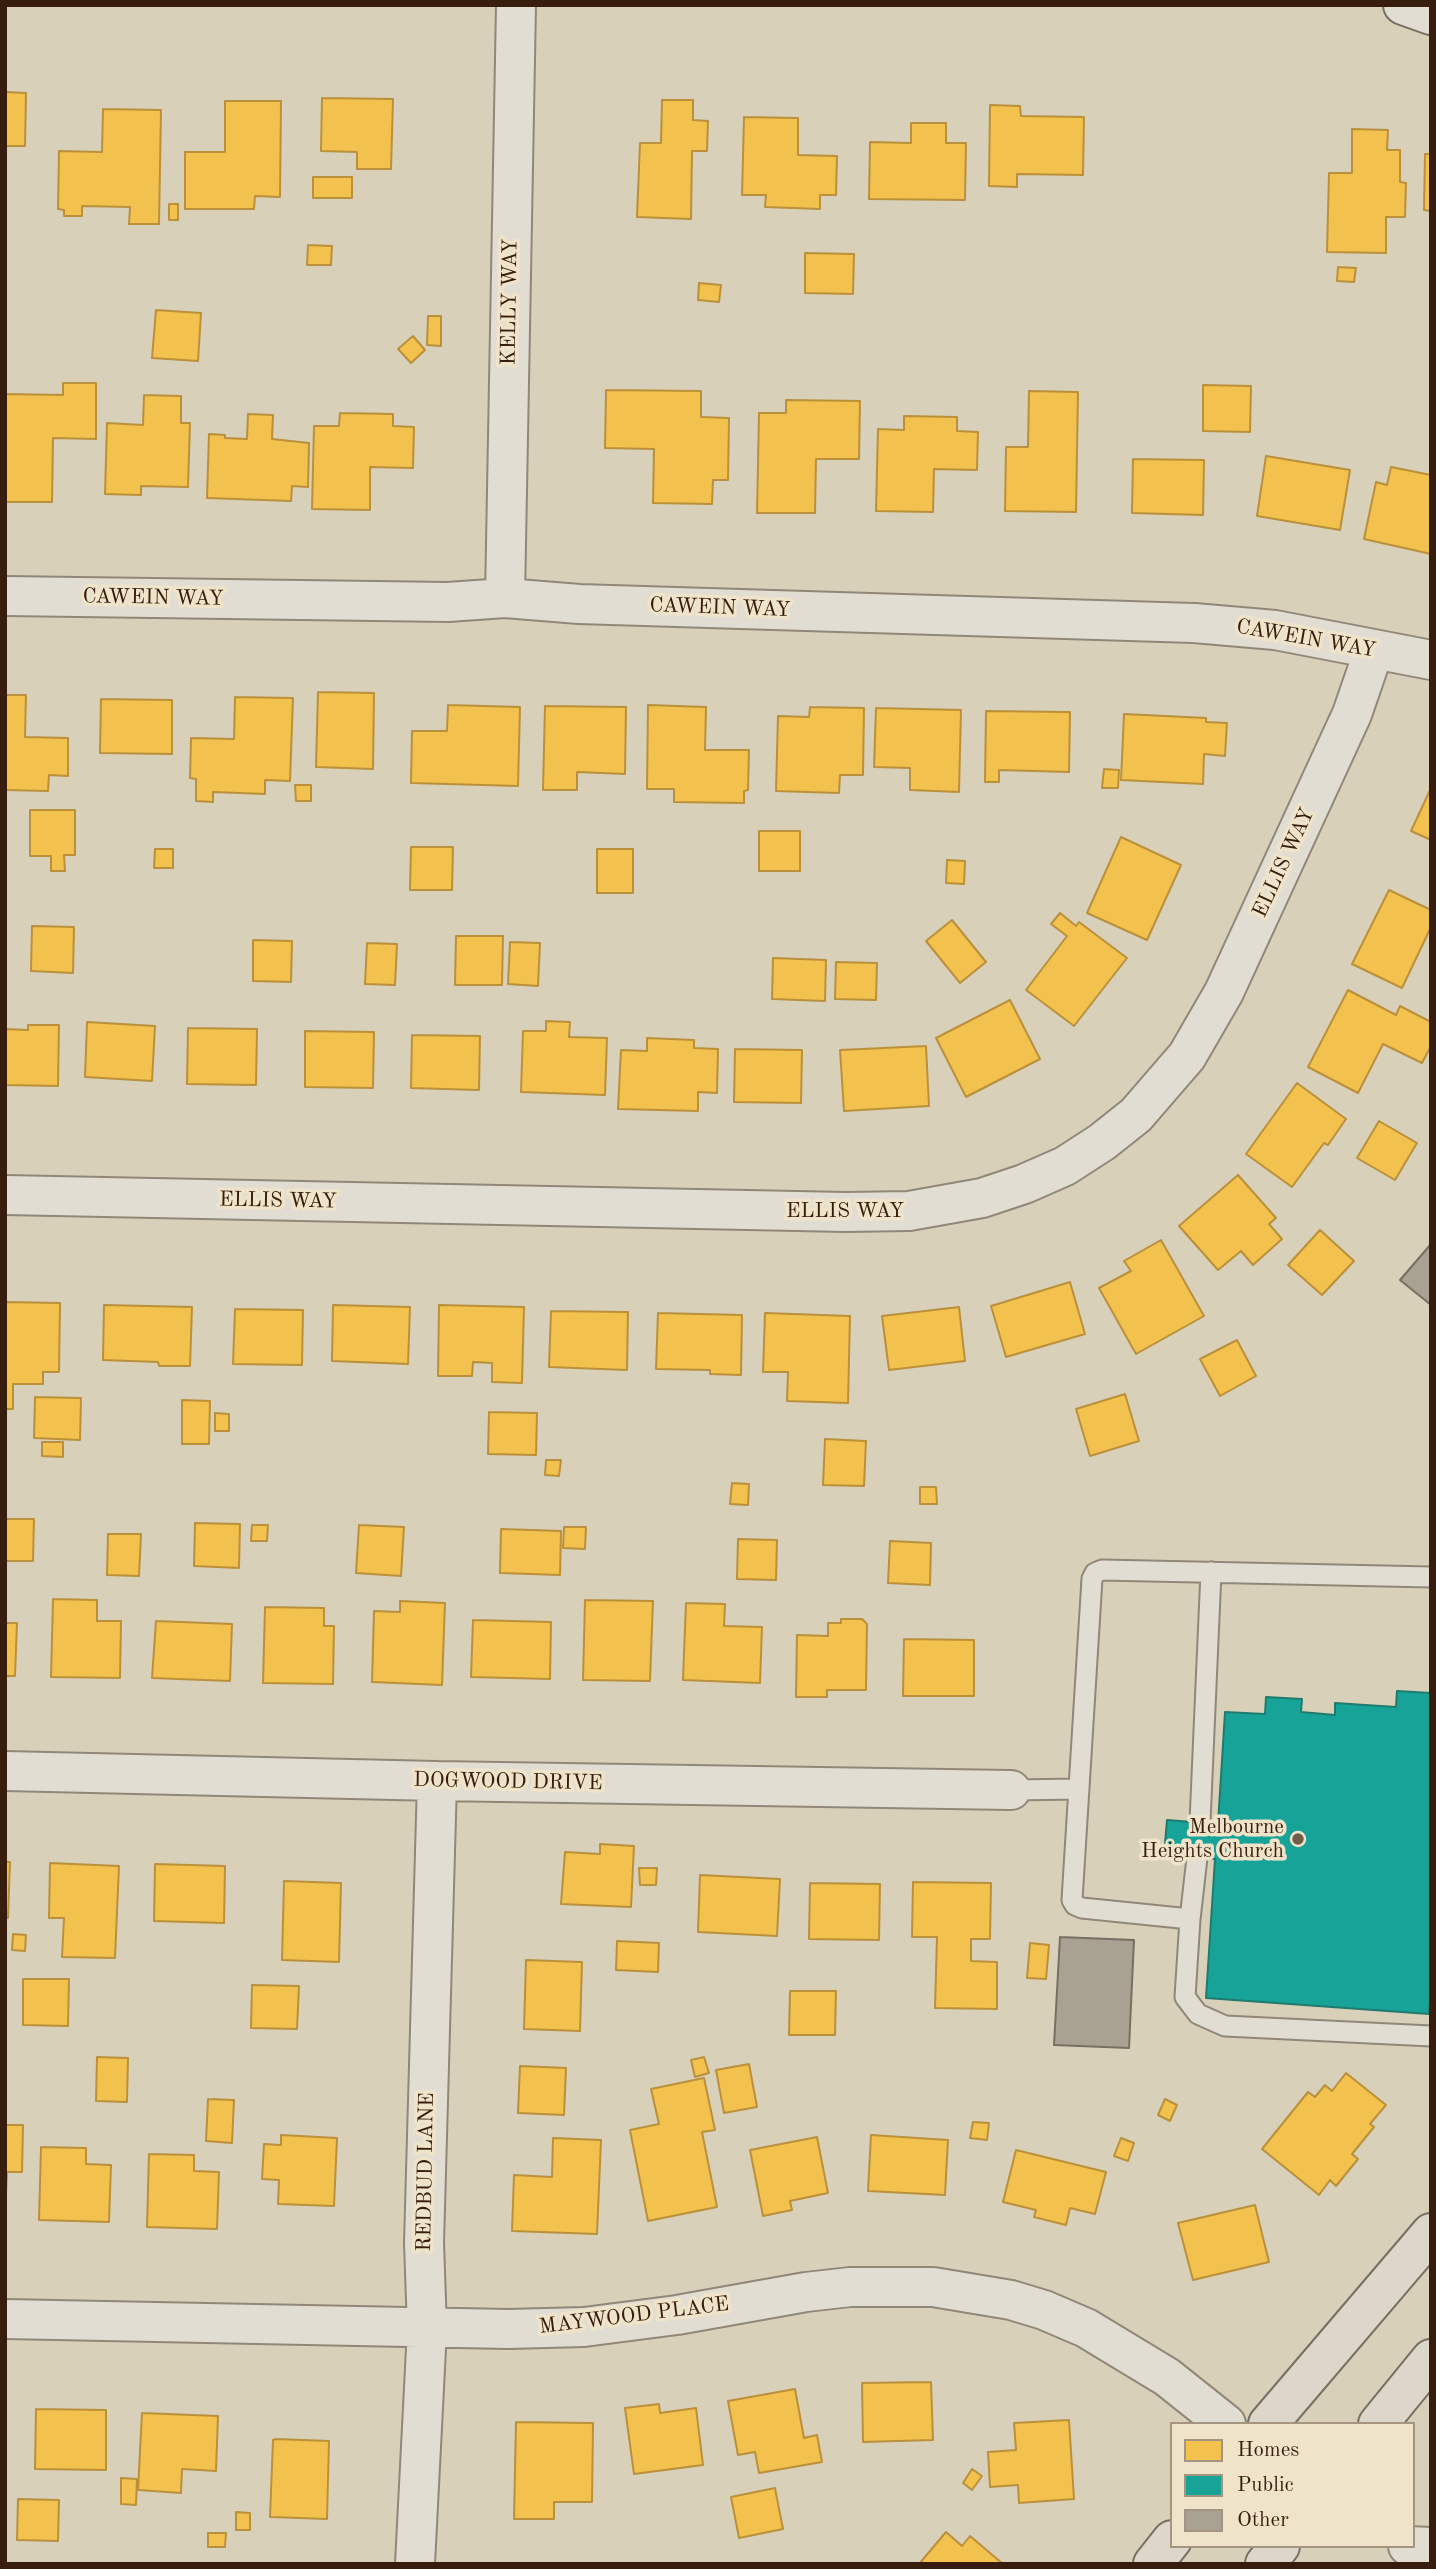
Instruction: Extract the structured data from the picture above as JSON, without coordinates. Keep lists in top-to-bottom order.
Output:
{
  "streets": {
    "street": [
      "KELLY WAY",
      "CAWEIN WAY",
      "ELLIS WAY",
      "DOGWOOD DRIVE",
      "REDBUD LANE",
      "MAYWOOD PLACE"
    ]
  },
  "crossings": [
    ["KELLY WAY", "CAWEIN WAY"],
    ["CAWEIN WAY", "ELLIS WAY"],
    ["DOGWOOD DRIVE", "REDBUD LANE"],
    ["REDBUD LANE", "MAYWOOD PLACE"]
  ],
  "places": ["Melbourne Heights Church"],
  "legend": ["Homes", "Public", "Other"]
}
